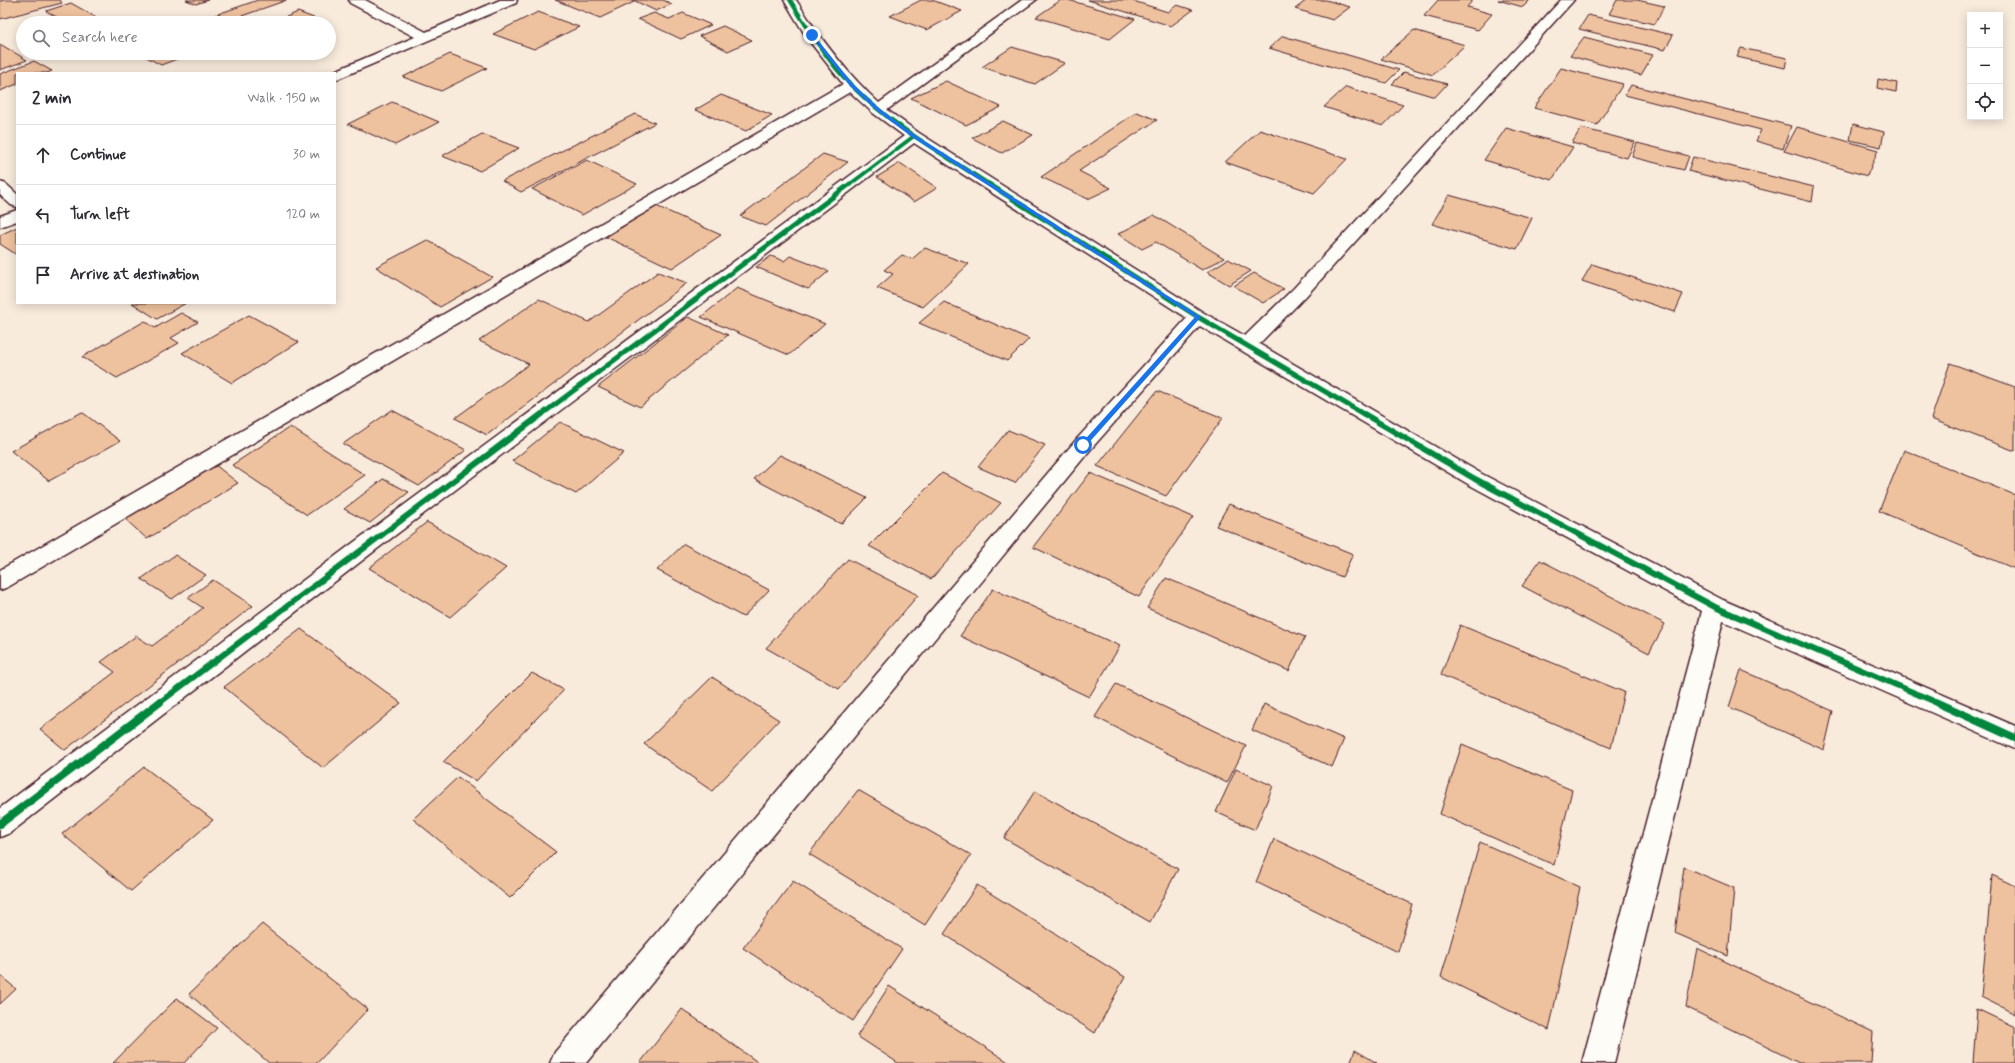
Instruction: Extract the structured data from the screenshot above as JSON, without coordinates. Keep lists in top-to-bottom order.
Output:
{
  "page": {
    "map_buttons": ["+", "−"],
    "search": "Search here",
    "heading": ["2 min", "Walk · 150 m"],
    "list": [
      ["Continue", "30 m"],
      ["Turn left", "120 m"],
      "Arrive at destination"
    ]
  }
}
